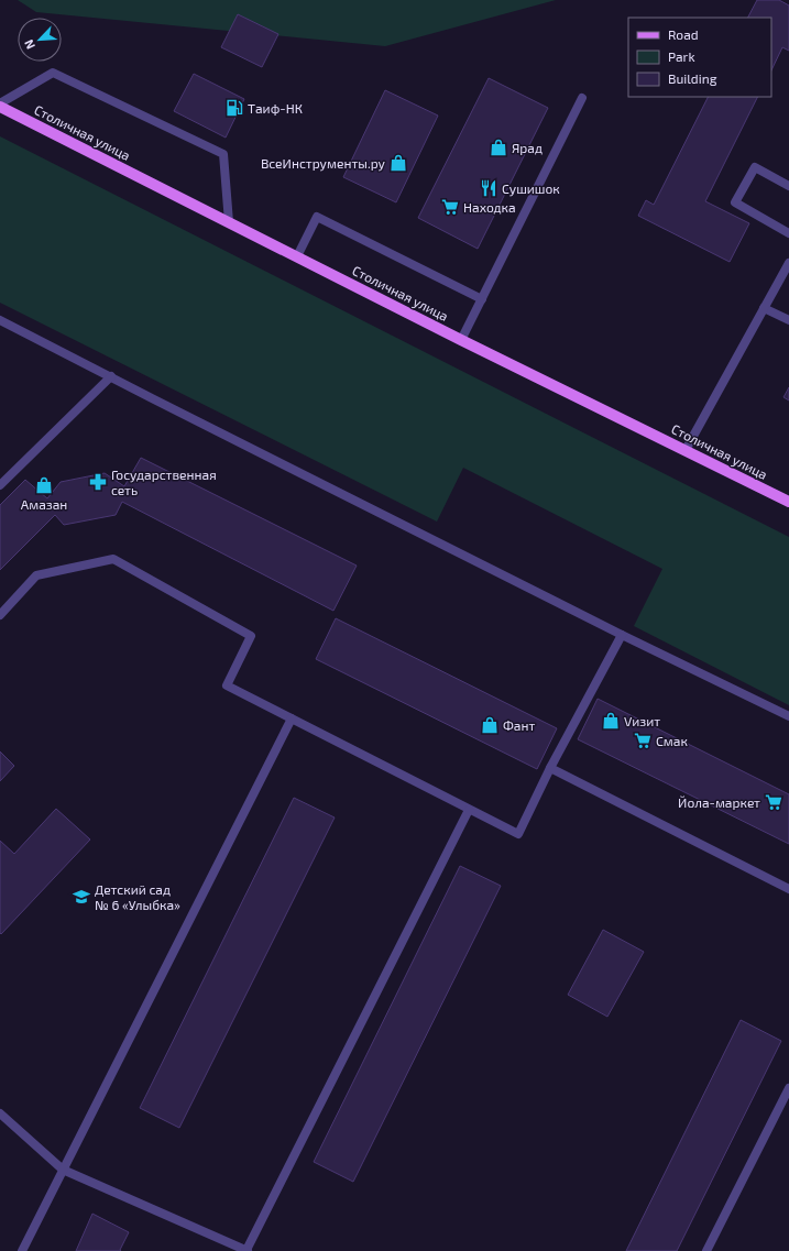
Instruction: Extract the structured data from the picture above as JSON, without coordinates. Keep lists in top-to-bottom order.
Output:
{
  "streets": {
    "main road": ["Столичная улица"]
  },
  "places": {
    "fuel station": ["Таиф-НК"],
    "shop": [
      "Ярад",
      "ВсеИнструменты.ру",
      "Амазан",
      "Vизит",
      "Фант"
    ],
    "restaurant": ["Сушишок"],
    "supermarket": ["Находка", "Смак", "Йола-маркет"],
    "pharmacy": ["Государственная сеть"],
    "school or university": ["Детский сад № 6 «Улыбка»"]
  },
  "legend": ["Road", "Park", "Building"],
  "north": "bottom left"
}
